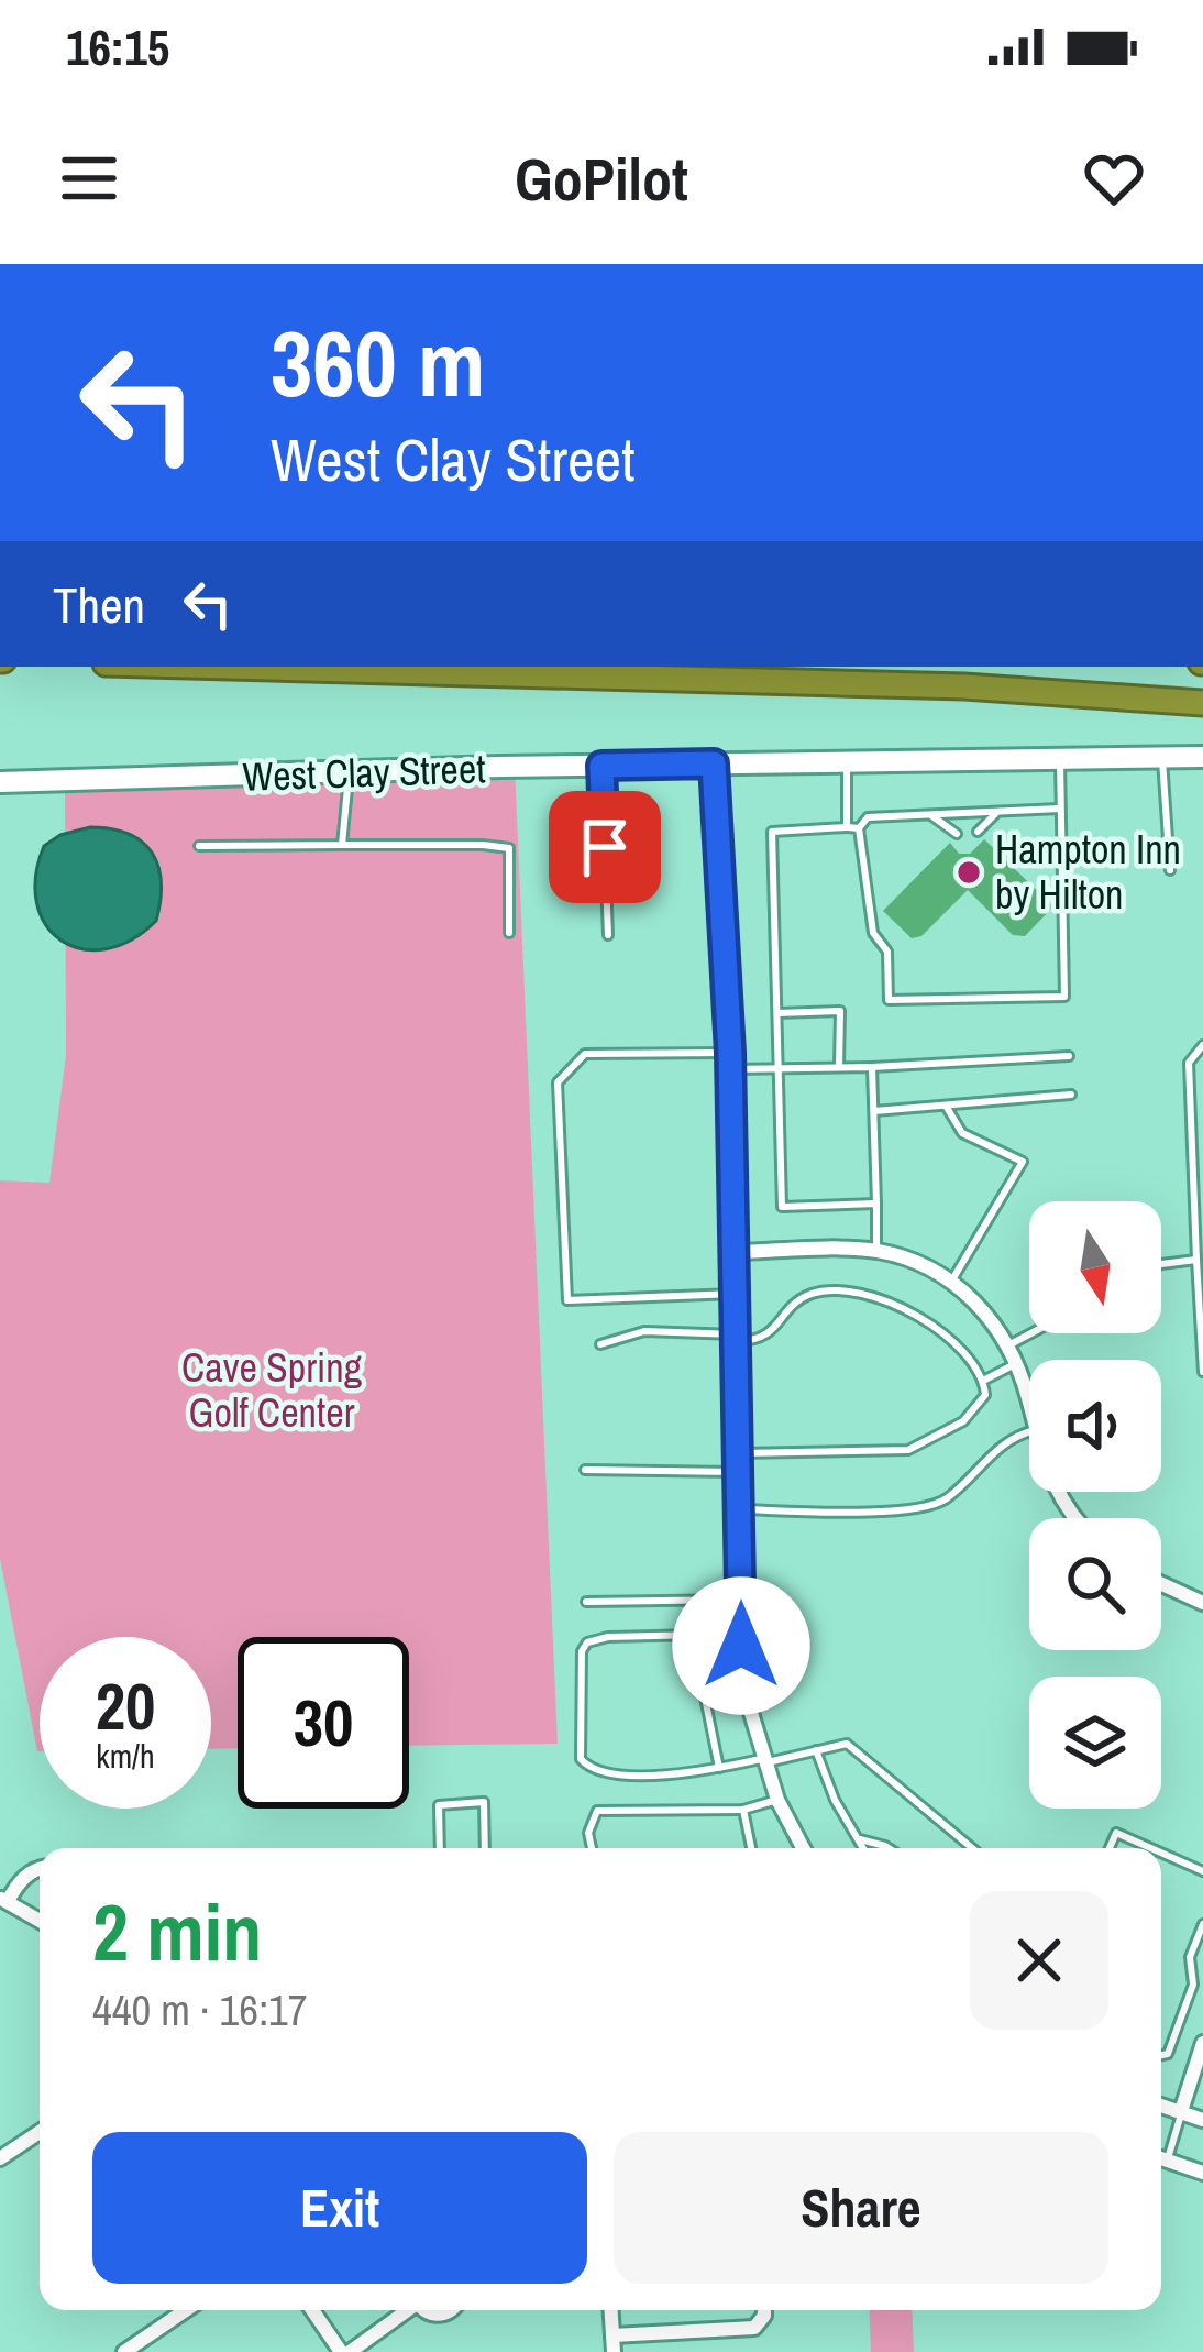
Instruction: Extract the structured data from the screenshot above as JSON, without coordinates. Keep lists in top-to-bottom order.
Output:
{
  "streets": {
    "street": ["West Clay Street"]
  },
  "parks": ["Cave Spring Golf Center"],
  "places": ["Hampton Inn by Hilton"],
  "north": "bottom",
  "page": {
    "status": "16:15",
    "header": "GoPilot",
    "turn": ["360 m", "West Clay Street"],
    "then": "Then",
    "speed": "20 km/h",
    "limit": "30",
    "heading": ["2 min", "440 m · 16:17"],
    "buttons": ["Exit", "Share"]
  }
}
